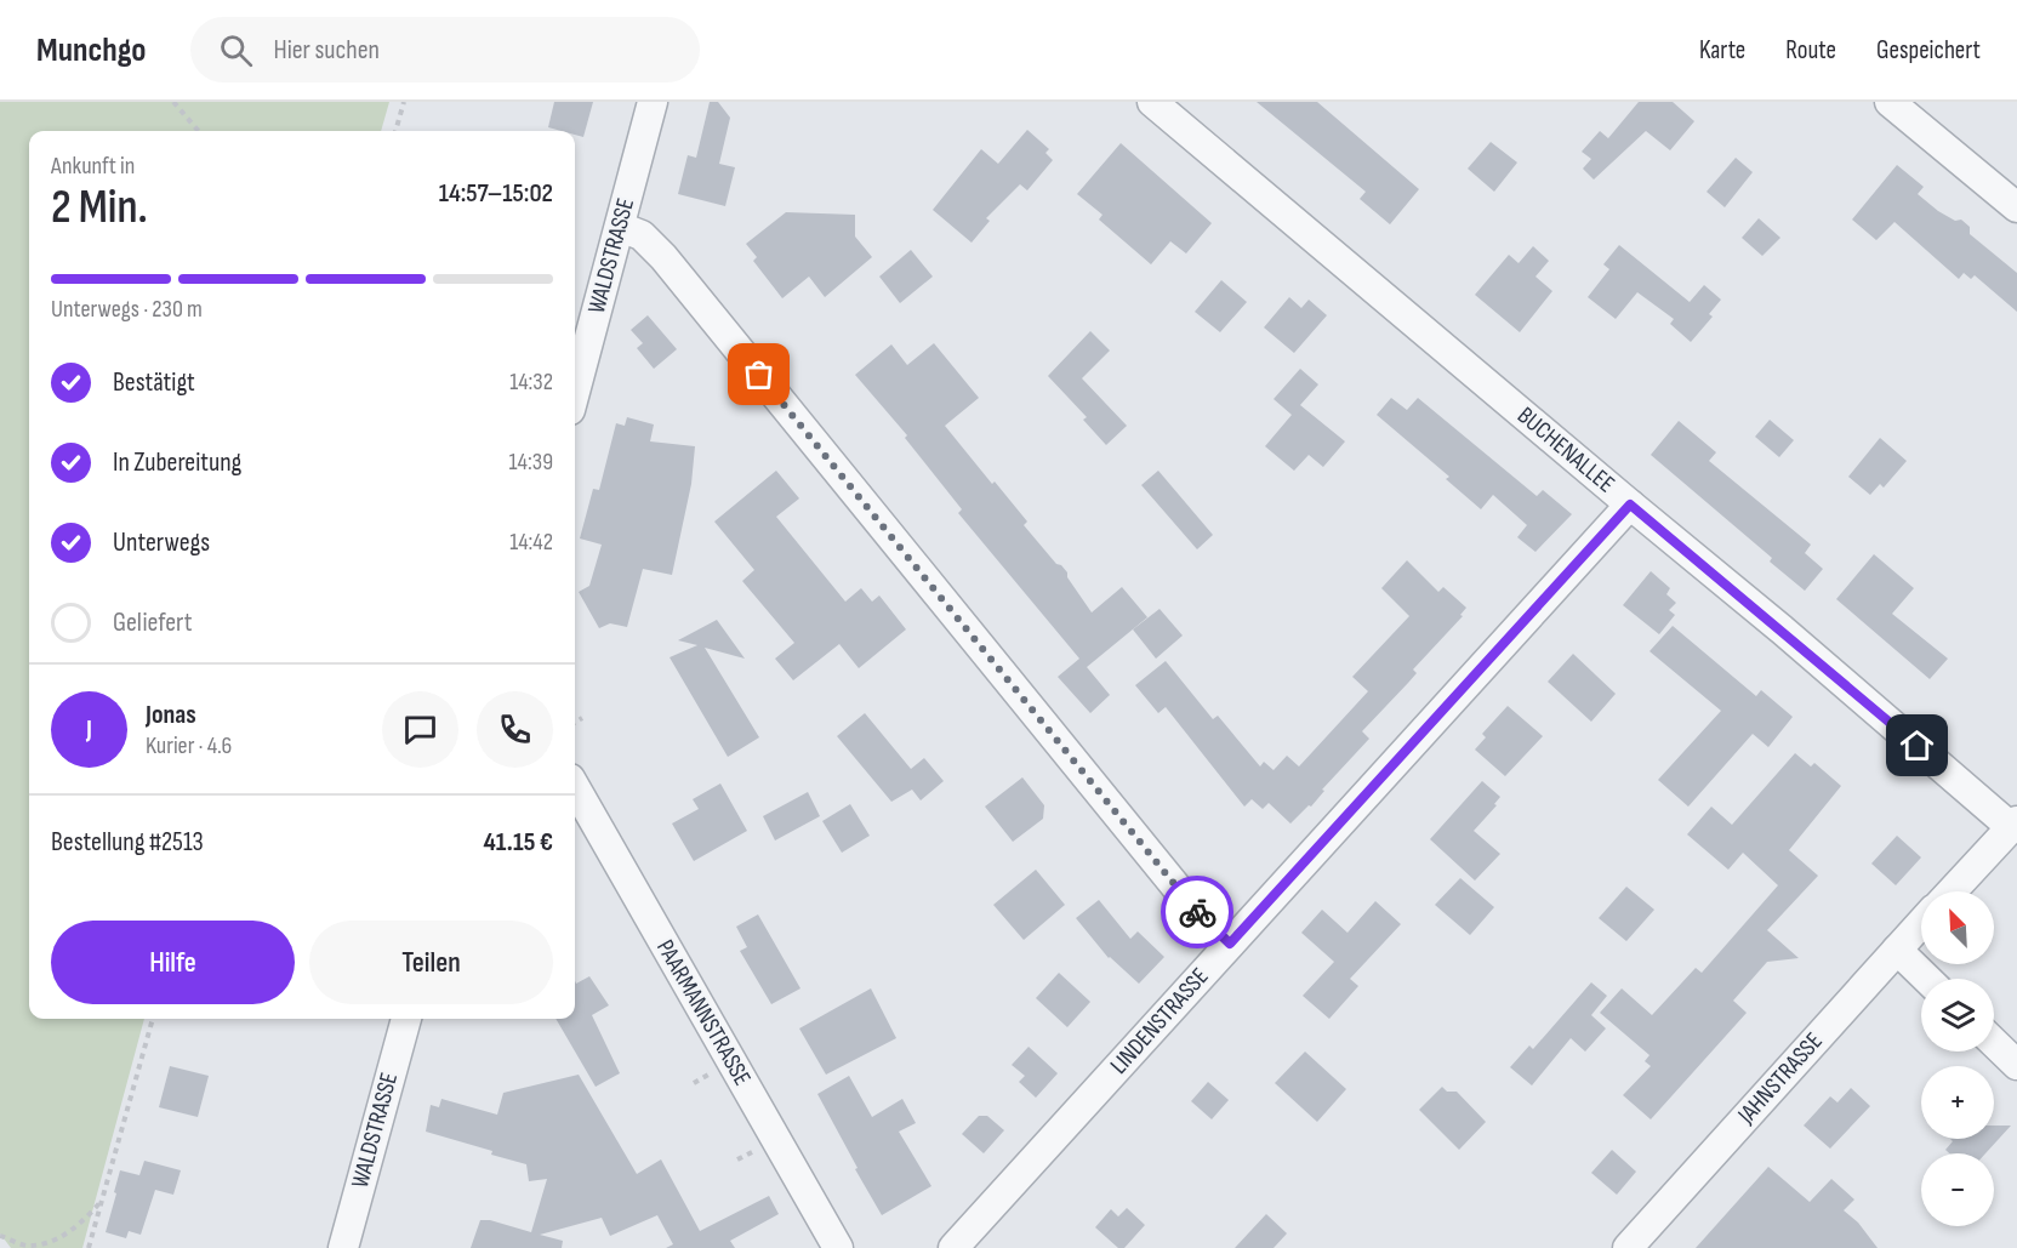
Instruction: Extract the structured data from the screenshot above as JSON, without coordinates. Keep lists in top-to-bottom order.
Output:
{
  "streets": {
    "street": [
      "WALDSTRASSE",
      "BUCHENALLEE",
      "PAARMANNSTRASSE",
      "LINDENSTRASSE",
      "JAHNSTRASSE"
    ]
  },
  "crossings": [
    ["BUCHENALLEE", "LINDENSTRASSE"]
  ],
  "north": "top left",
  "page": {
    "header": "Munchgo",
    "search": "Hier suchen",
    "nav": ["Karte", "Route", "Gespeichert"],
    "heading": ["2 Min.", "Ankunft in", "14:57–15:02"],
    "panel": [
      "Jonas",
      "Kurier · 4.6",
      "Bestellung #2513",
      "41.15 €"
    ],
    "bar": "Unterwegs · 230 m",
    "list": [
      ["Bestätigt", "14:32"],
      ["In Zubereitung", "14:39"],
      ["Unterwegs", "14:42"],
      "Geliefert"
    ],
    "round": "J",
    "map_buttons": ["+", "−"],
    "buttons": ["Hilfe", "Teilen"]
  }
}
